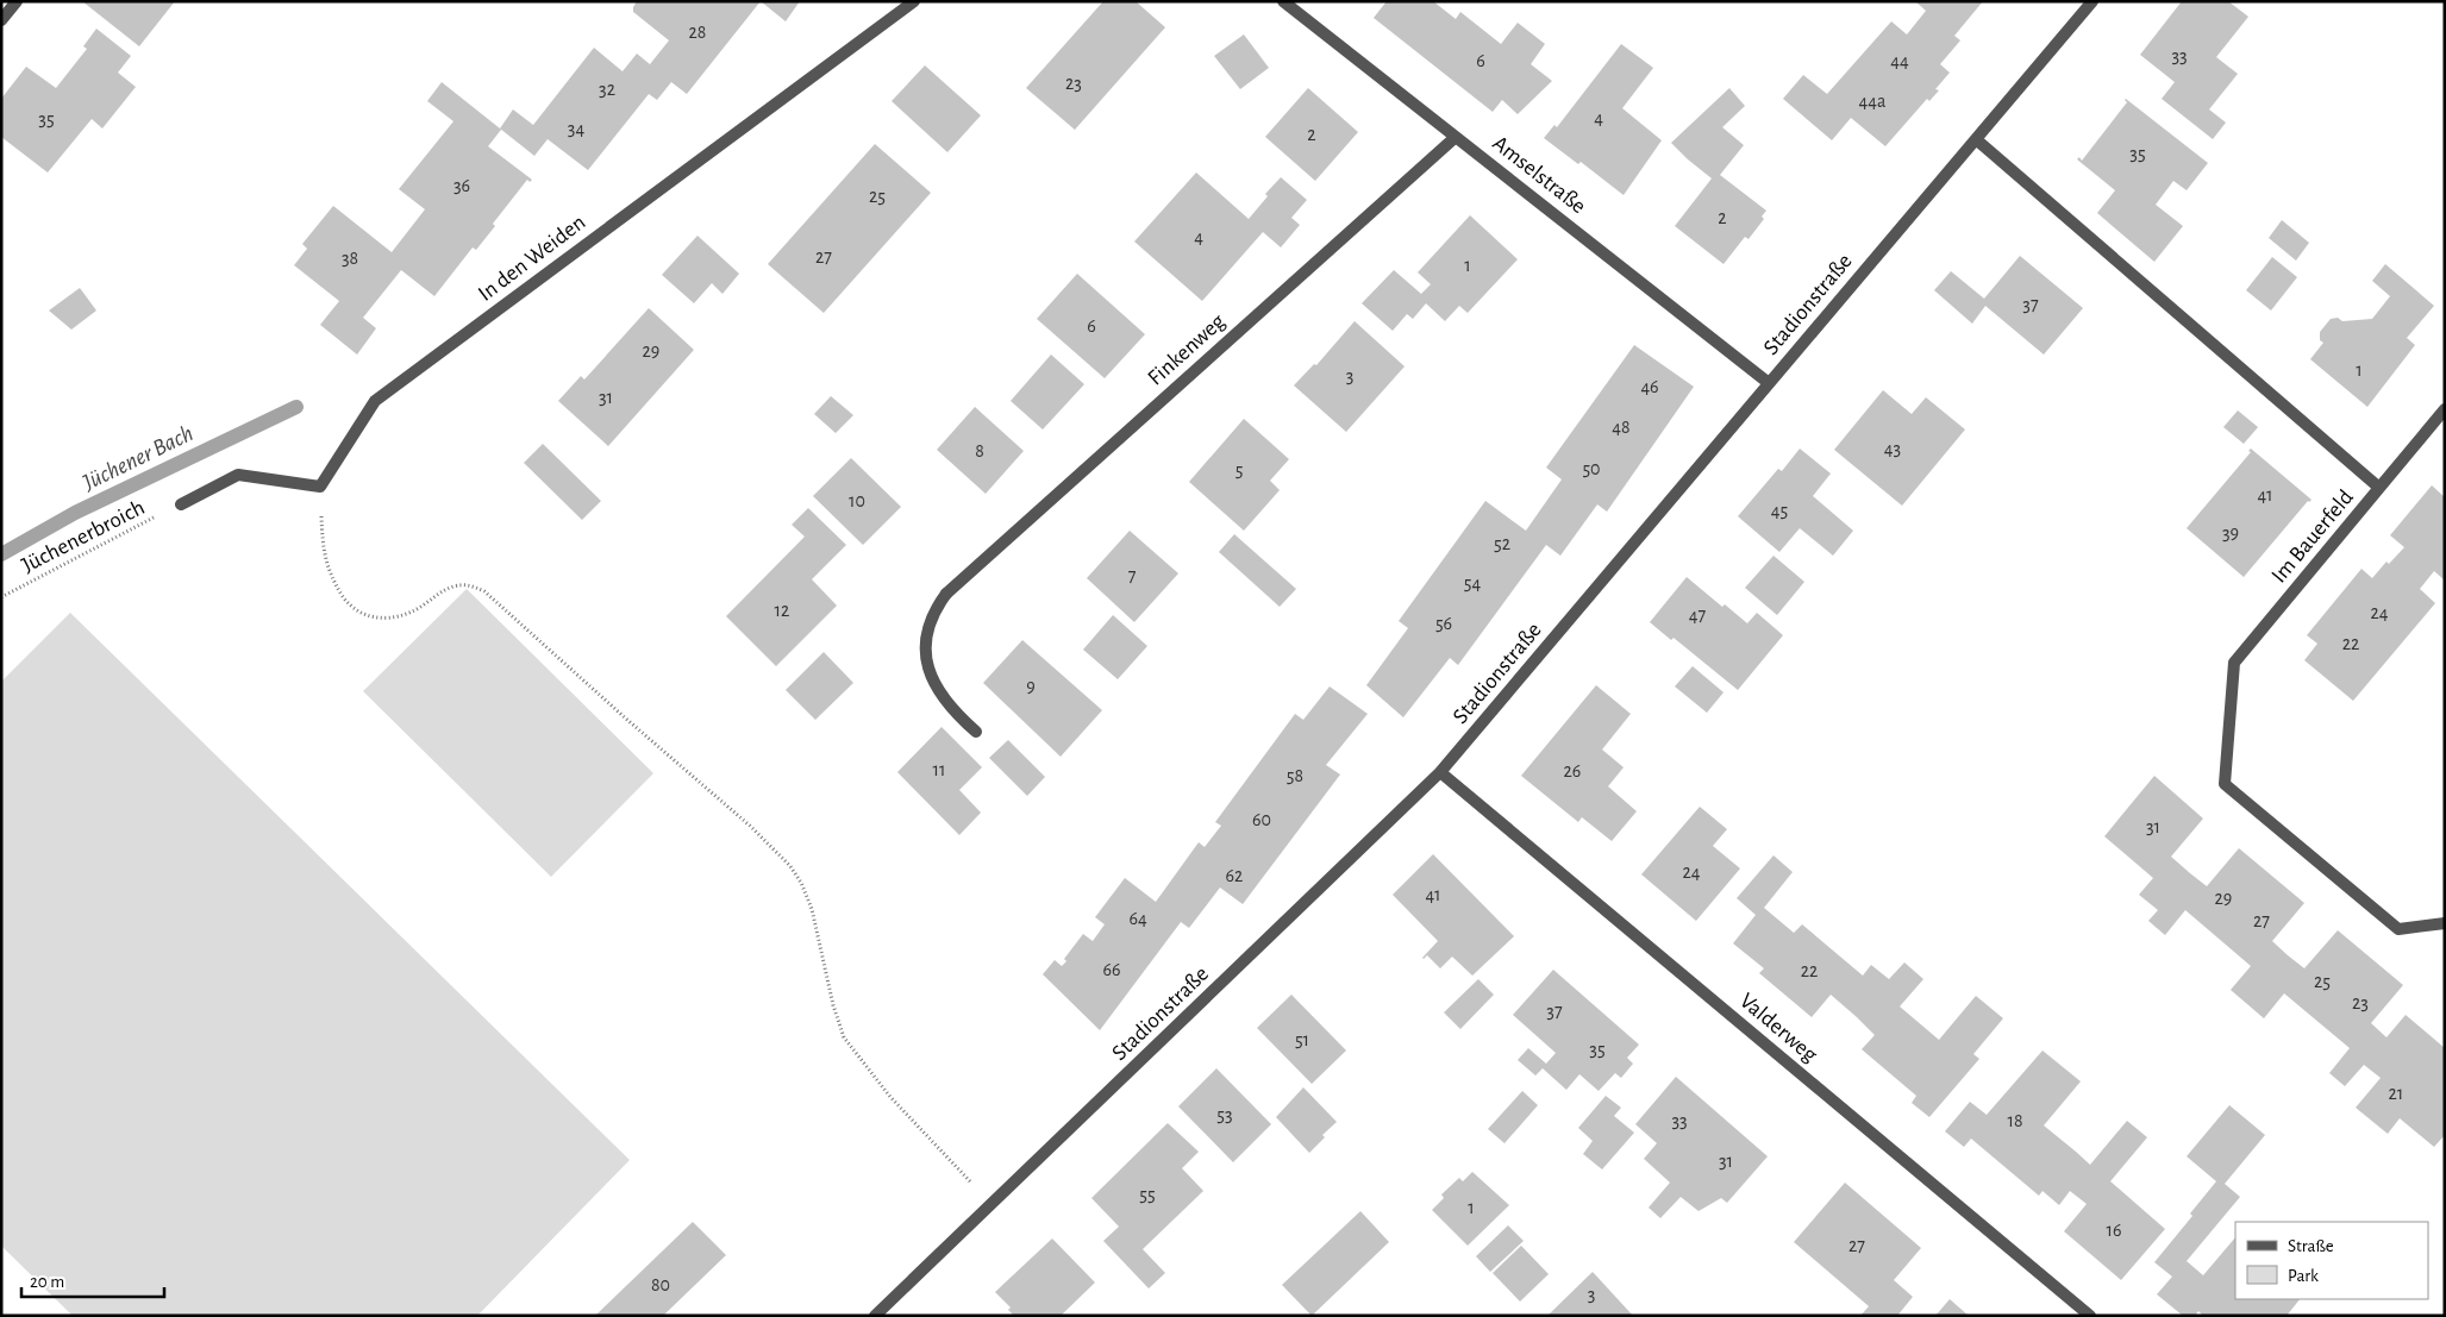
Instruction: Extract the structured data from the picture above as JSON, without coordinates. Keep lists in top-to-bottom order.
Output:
{
  "streets": {
    "street": [
      "Amselstraße",
      "In den Weiden",
      "Stadionstraße",
      "Finkenweg",
      "Im Bauerfeld",
      "Valderweg"
    ],
    "path": ["Jüchenerbroich"]
  },
  "crossings": [
    ["Amselstraße", "Stadionstraße"],
    ["Amselstraße", "Finkenweg"],
    ["Stadionstraße", "Im Bauerfeld"],
    ["Stadionstraße", "Valderweg"]
  ],
  "water": ["Jüchener Bach"],
  "house_numbers": [
    "28",
    "33",
    "6",
    "44",
    "23",
    "32",
    "44a",
    "4",
    "35",
    "34",
    "2",
    "35",
    "36",
    "25",
    "2",
    "4",
    "27",
    "38",
    "1",
    "37",
    "6",
    "29",
    "1",
    "3",
    "46",
    "31",
    "48",
    "43",
    "8",
    "50",
    "5",
    "41",
    "10",
    "45",
    "39",
    "52",
    "7",
    "54",
    "12",
    "24",
    "47",
    "56",
    "22",
    "9",
    "11",
    "26",
    "58",
    "60",
    "31",
    "24",
    "62",
    "41",
    "29",
    "64",
    "27",
    "66",
    "22",
    "25",
    "23",
    "37",
    "51",
    "35",
    "21",
    "53",
    "33",
    "18",
    "31",
    "55",
    "1",
    "16",
    "27",
    "80",
    "3"
  ],
  "legend": ["Straße", "Park"],
  "scale_bar": "20 m"
}
